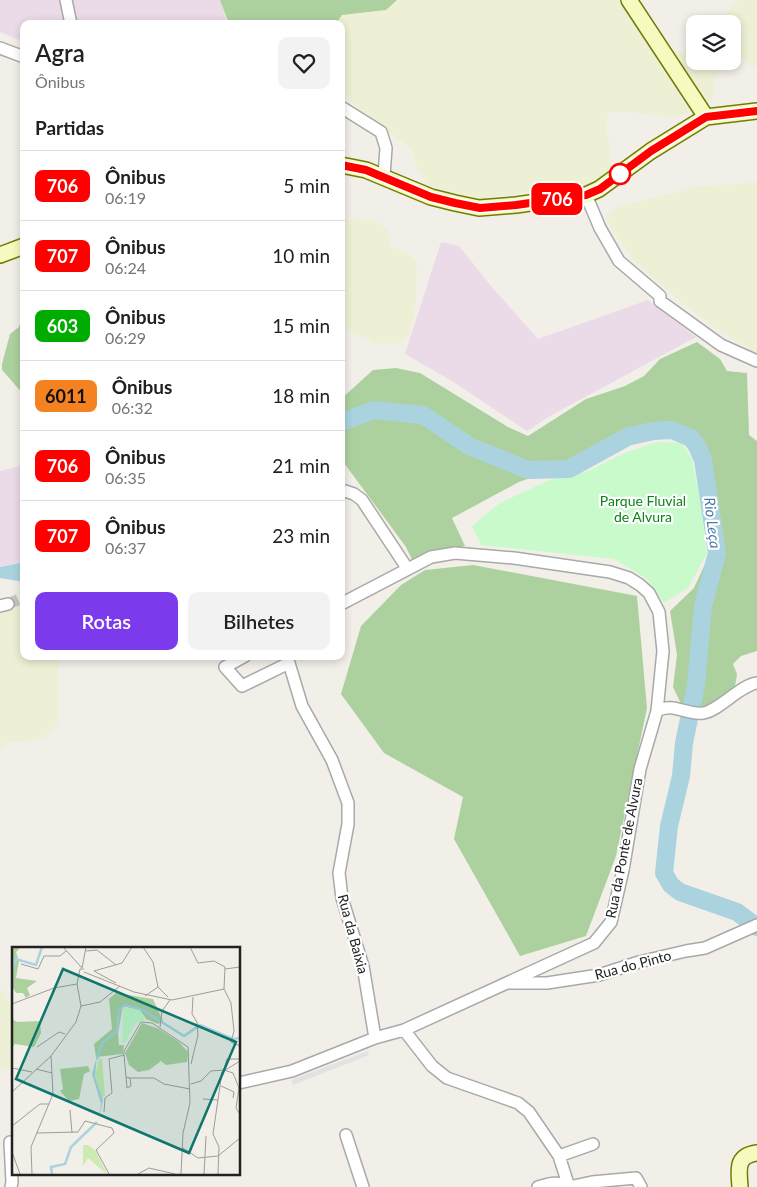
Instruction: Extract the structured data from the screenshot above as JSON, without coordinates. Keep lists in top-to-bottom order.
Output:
{
  "streets": {
    "street": ["Rua da Ponte de Alvura", "Rua da Baixia", "Rua do Pinto"]
  },
  "crossings": [
    ["Rua da Ponte de Alvura", "Rua da Baixia"],
    ["Rua da Ponte de Alvura", "Rua do Pinto"]
  ],
  "water": ["Rio Leça"],
  "parks": ["Parque Fluvial de Alvura"],
  "lines": ["bus line 706"],
  "page": {
    "on_map": "706",
    "heading": [
      ["Agra", "Ônibus"],
      "Partidas"
    ],
    "list": [
      {
        "mark": "706",
        "name": "Ônibus",
        "note": "06:19",
        "value": "5 min"
      },
      {
        "mark": "707",
        "name": "Ônibus",
        "note": "06:24",
        "value": "10 min"
      },
      {
        "mark": "603",
        "name": "Ônibus",
        "note": "06:29",
        "value": "15 min"
      },
      {
        "mark": "6011",
        "name": "Ônibus",
        "note": "06:32",
        "value": "18 min"
      },
      {
        "mark": "706",
        "name": "Ônibus",
        "note": "06:35",
        "value": "21 min"
      },
      {
        "mark": "707",
        "name": "Ônibus",
        "note": "06:37",
        "value": "23 min"
      }
    ],
    "buttons": ["Rotas", "Bilhetes"]
  }
}
